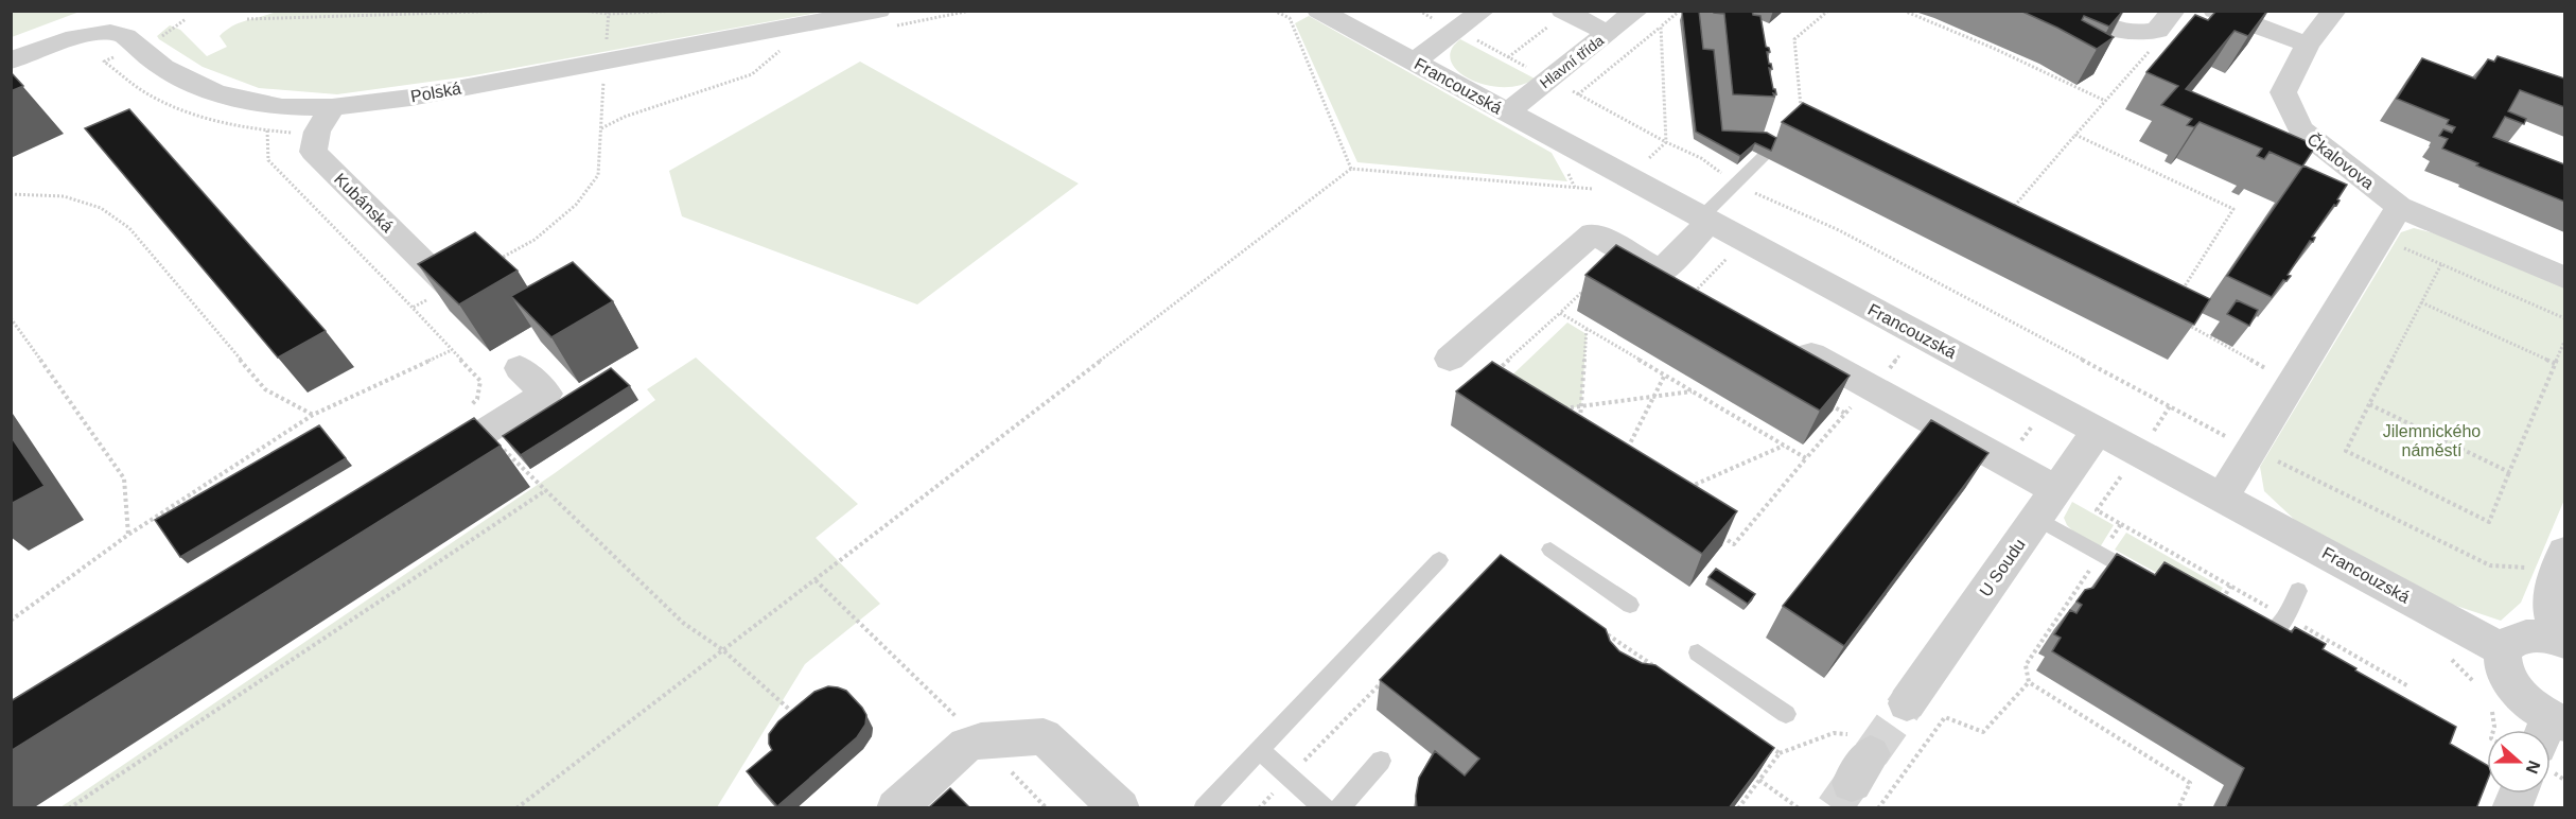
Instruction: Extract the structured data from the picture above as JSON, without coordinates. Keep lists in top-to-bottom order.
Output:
{
  "streets": {
    "street": [
      "Hlavní třída",
      "Francouzská",
      "Polská",
      "Čkalovova",
      "Kubánská",
      "U Soudu"
    ]
  },
  "crossings": [
    ["Hlavní třída", "Francouzská"],
    ["Francouzská", "U Soudu"],
    ["Polská", "Kubánská"]
  ],
  "parks": ["Jilemnického náměstí"],
  "north": "right"
}
